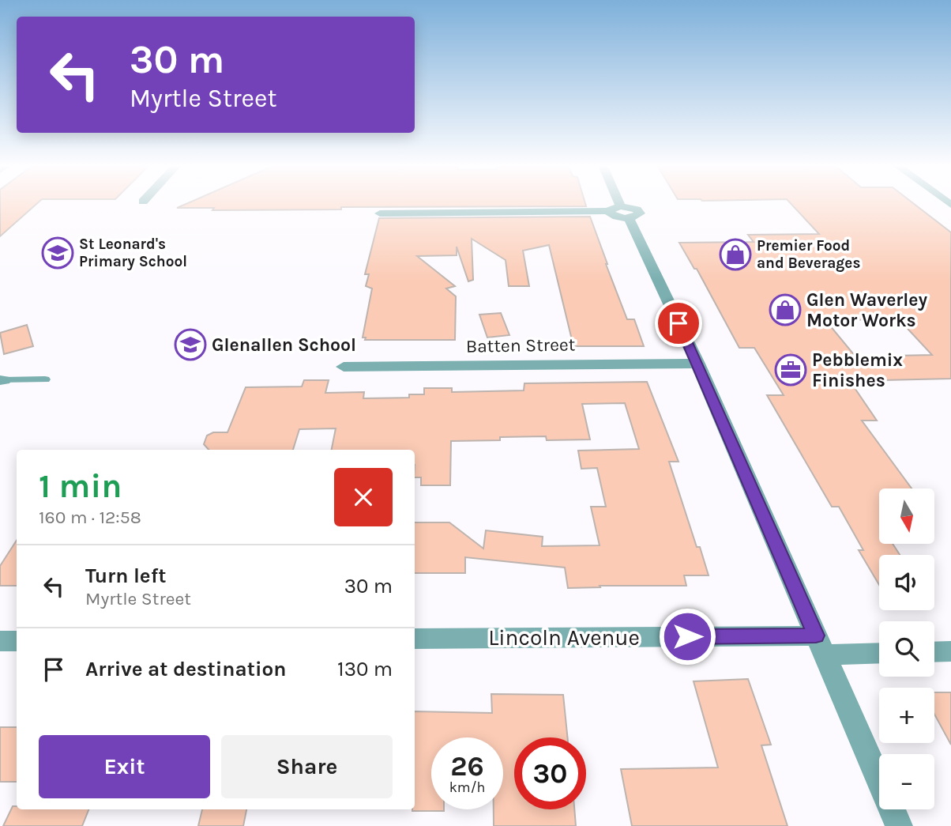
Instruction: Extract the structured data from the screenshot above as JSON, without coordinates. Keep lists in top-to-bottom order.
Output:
{
  "streets": {
    "street": ["Batten Street", "Lincoln Avenue"]
  },
  "places": {
    "school or university": ["St Leonard's Primary School", "Glenallen School"],
    "shop": ["Premier Food and Beverages", "Glen Waverley Motor Works"],
    "office": ["Pebblemix Finishes"]
  },
  "north": "bottom",
  "page": {
    "turn": ["30 m", "Myrtle Street"],
    "heading": ["1 min", "160 m · 12:58"],
    "map_buttons": ["+", "−"],
    "list": [
      {
        "name": "Turn left",
        "note": "Myrtle Street",
        "value": "30 m"
      },
      {
        "name": "Arrive at destination",
        "value": "130 m"
      }
    ],
    "buttons": ["Exit", "Share"],
    "speed": "26 km/h",
    "limit": "30"
  }
}
